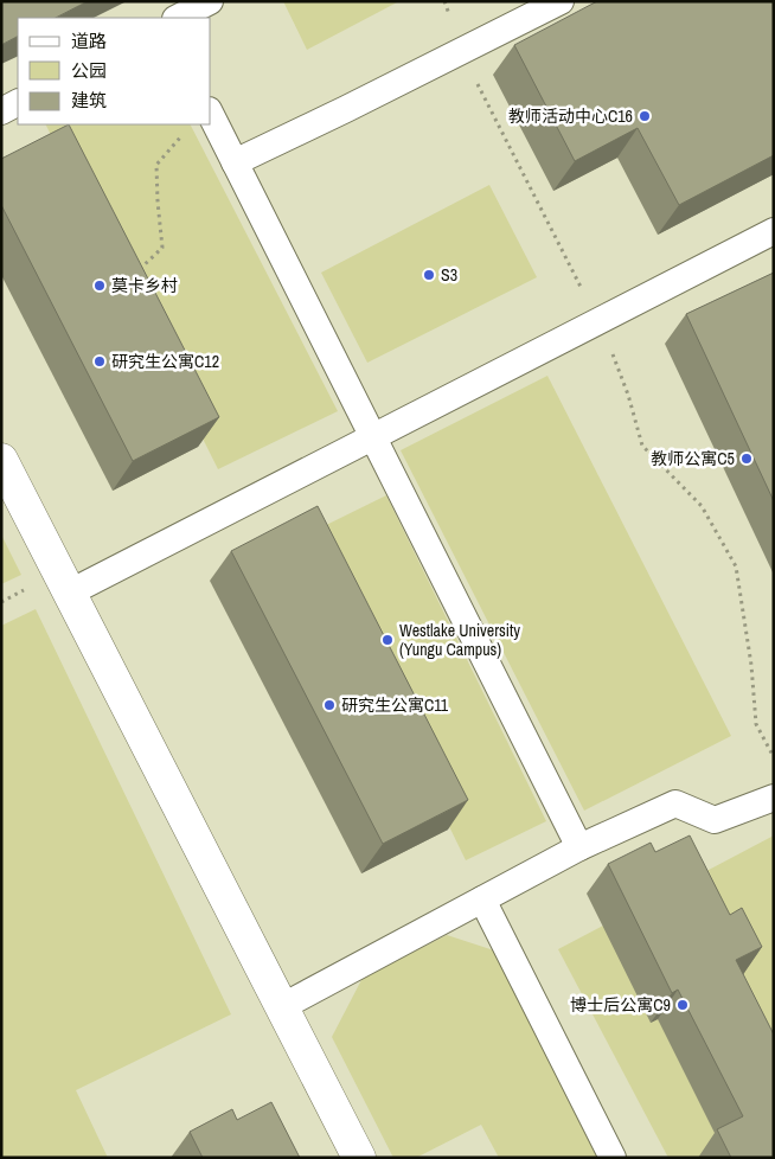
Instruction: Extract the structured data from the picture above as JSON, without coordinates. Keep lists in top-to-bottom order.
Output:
{
  "places": [
    "教师活动中心C16",
    "S3",
    "莫卡乡村",
    "研究生公寓C12",
    "教师公寓C5",
    "Westlake University (Yungu Campus)",
    "研究生公寓C11",
    "博士后公寓C9"
  ],
  "legend": ["道路", "公园", "建筑"]
}
